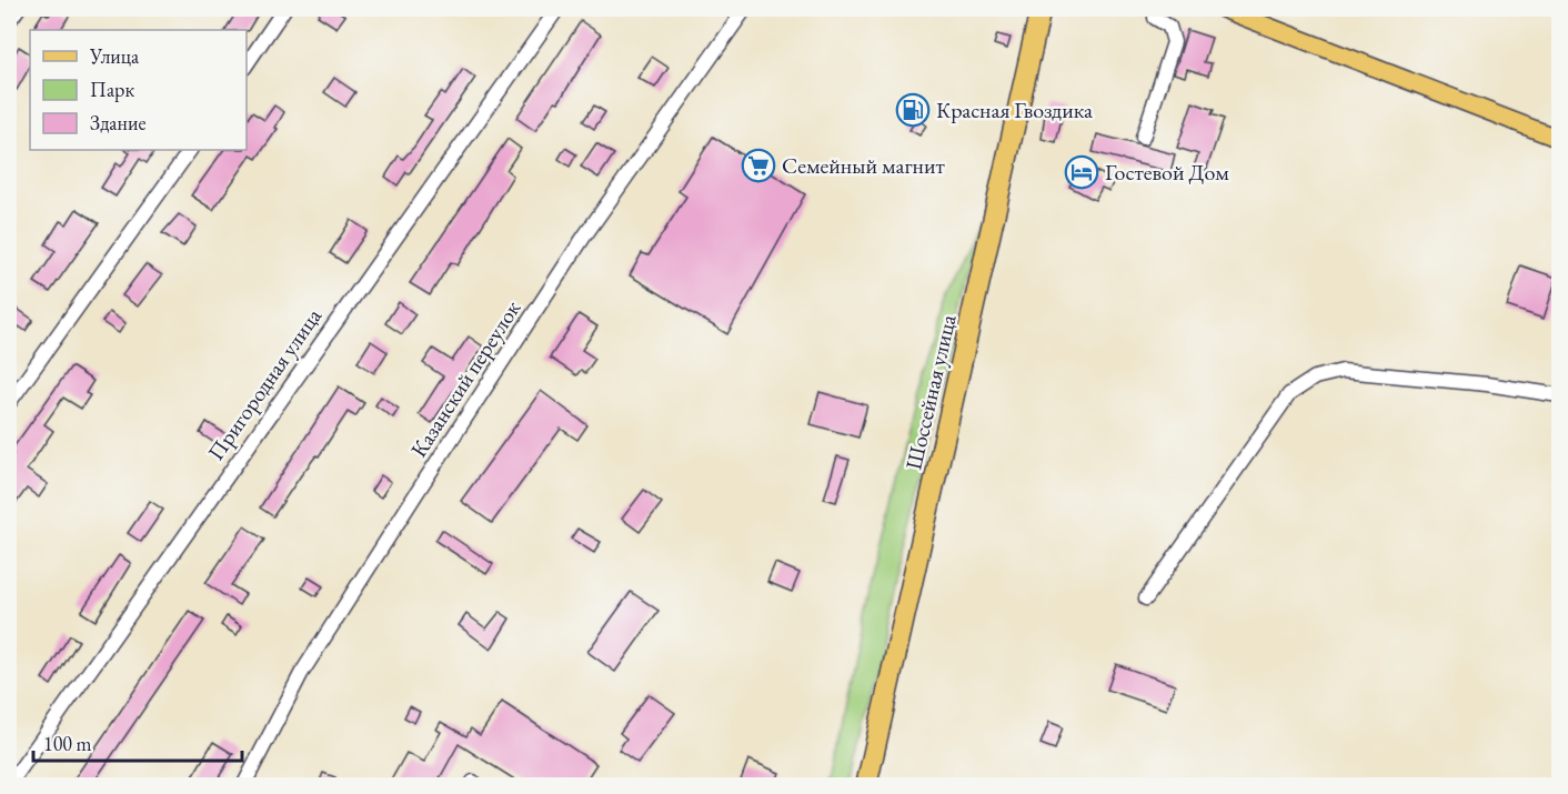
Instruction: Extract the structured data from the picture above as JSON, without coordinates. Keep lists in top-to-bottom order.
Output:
{
  "streets": {
    "highway": ["Шоссейная улица"],
    "street": ["Казанский переулок", "Пригородная улица"]
  },
  "places": {
    "fuel station": ["Красная Гвоздика"],
    "supermarket": ["Семейный магнит"],
    "hotel": ["Гостевой Дом"]
  },
  "legend": ["Улица", "Парк", "Здание"],
  "scale_bar": "100 m"
}
